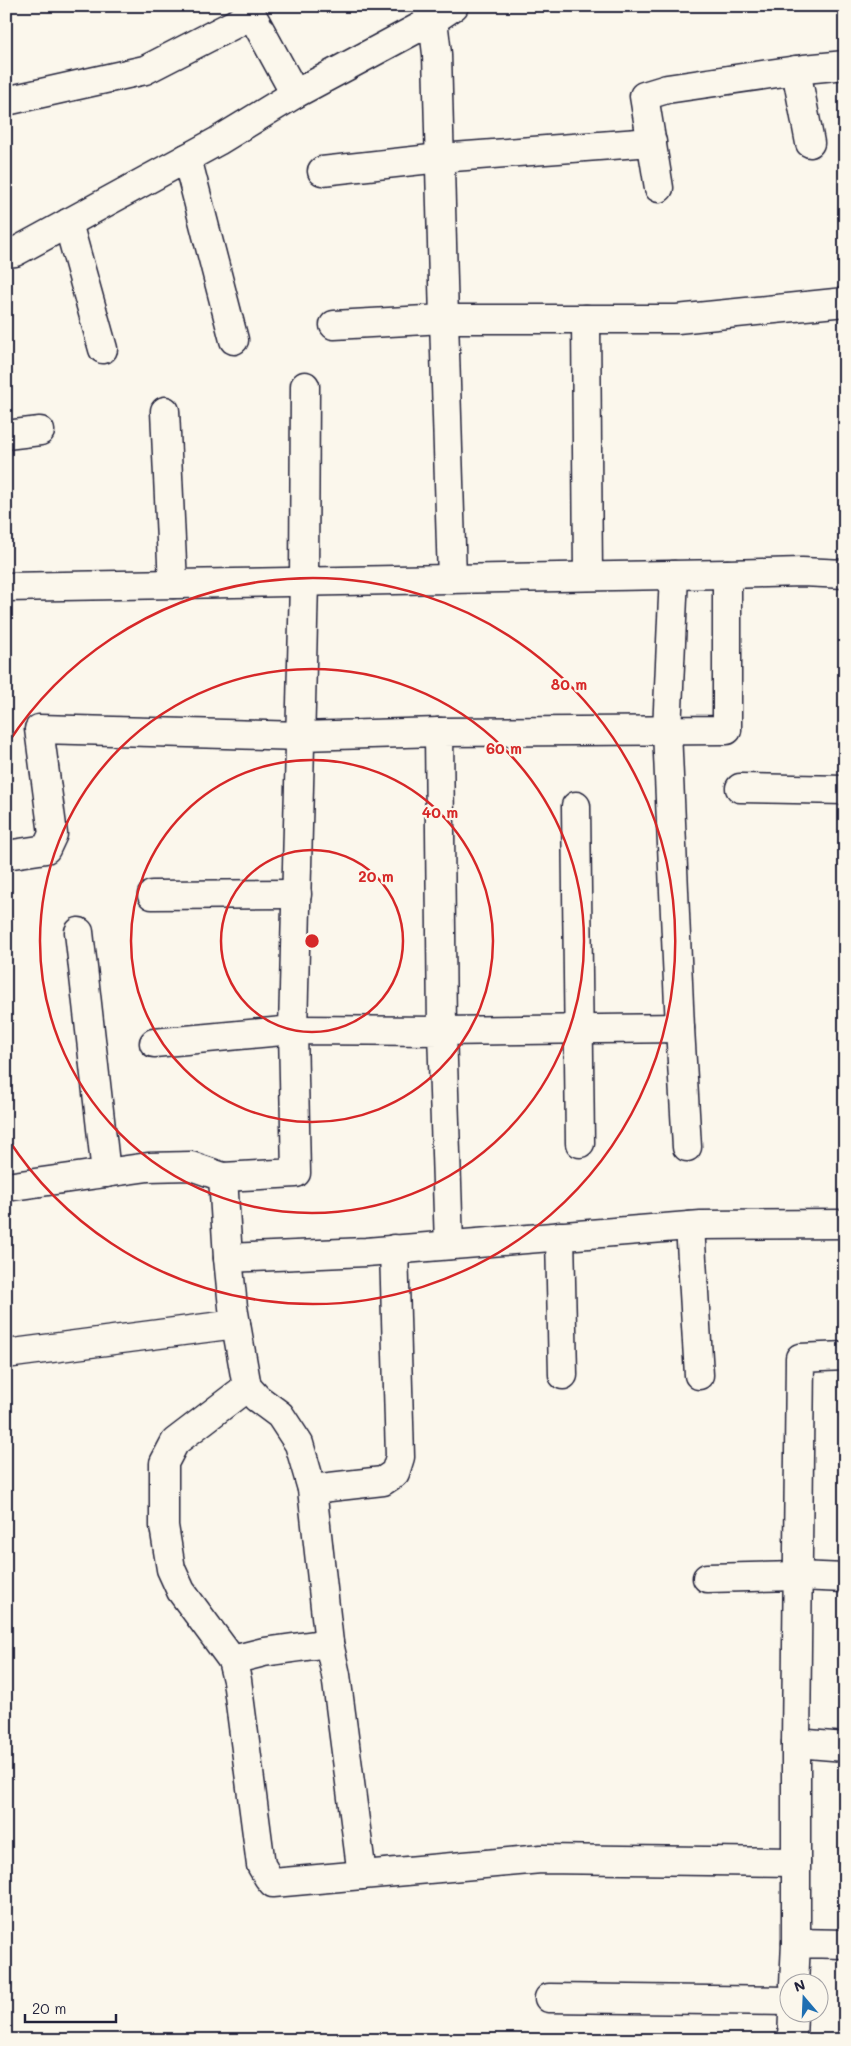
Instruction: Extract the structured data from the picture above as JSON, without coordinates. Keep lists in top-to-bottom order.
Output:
{
  "scale_bar": "20 m",
  "north": "top",
  "rings": [
    "80 m",
    "60 m",
    "40 m",
    "20 m"
  ]
}
